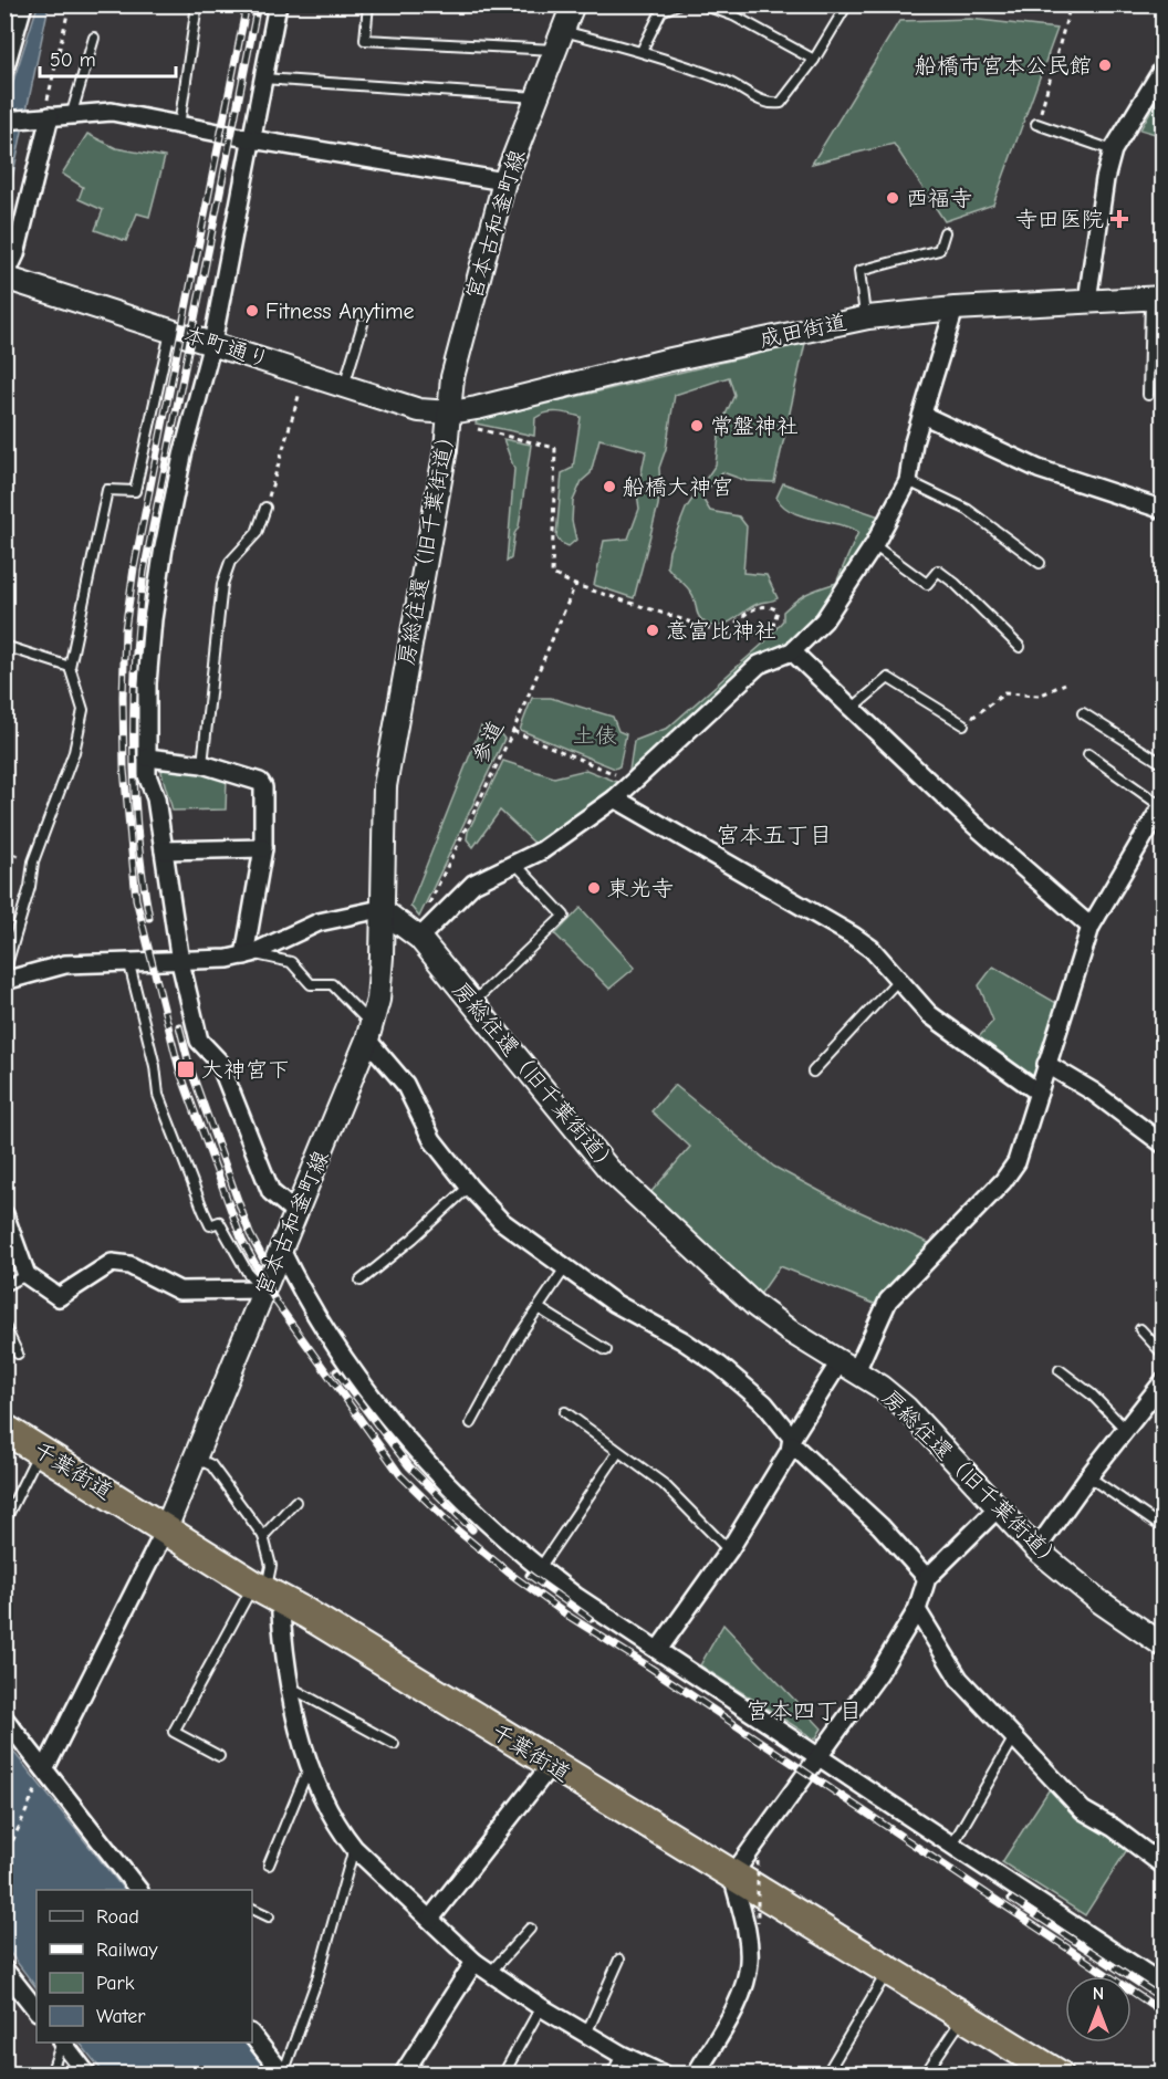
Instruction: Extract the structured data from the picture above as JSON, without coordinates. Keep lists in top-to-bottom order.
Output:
{
  "streets": {
    "highway": ["千葉街道"],
    "street": [
      "宮本古和釜町線",
      "成田街道",
      "本町通り",
      "房総往還（旧千葉街道）"
    ],
    "path": ["参道"]
  },
  "crossings": [
    ["宮本古和釜町線", "成田街道"],
    ["宮本古和釜町線", "本町通り"],
    ["宮本古和釜町線", "房総往還（旧千葉街道）"],
    ["宮本古和釜町線", "千葉街道"],
    ["成田街道", "本町通り"],
    ["成田街道", "房総往還（旧千葉街道）"],
    ["本町通り", "房総往還（旧千葉街道）"]
  ],
  "districts": ["宮本五丁目", "宮本四丁目"],
  "parks": ["土俵"],
  "places": {
    "other": [
      "船橋市宮本公民館",
      "西福寺",
      "Fitness Anytime",
      "常盤神社",
      "船橋大神宮",
      "意富比神社",
      "東光寺"
    ],
    "health": ["寺田医院"],
    "transit": ["大神宮下"]
  },
  "legend": [
    "Road",
    "Railway",
    "Park",
    "Water"
  ],
  "scale_bar": "50 m",
  "north": "top"
}
